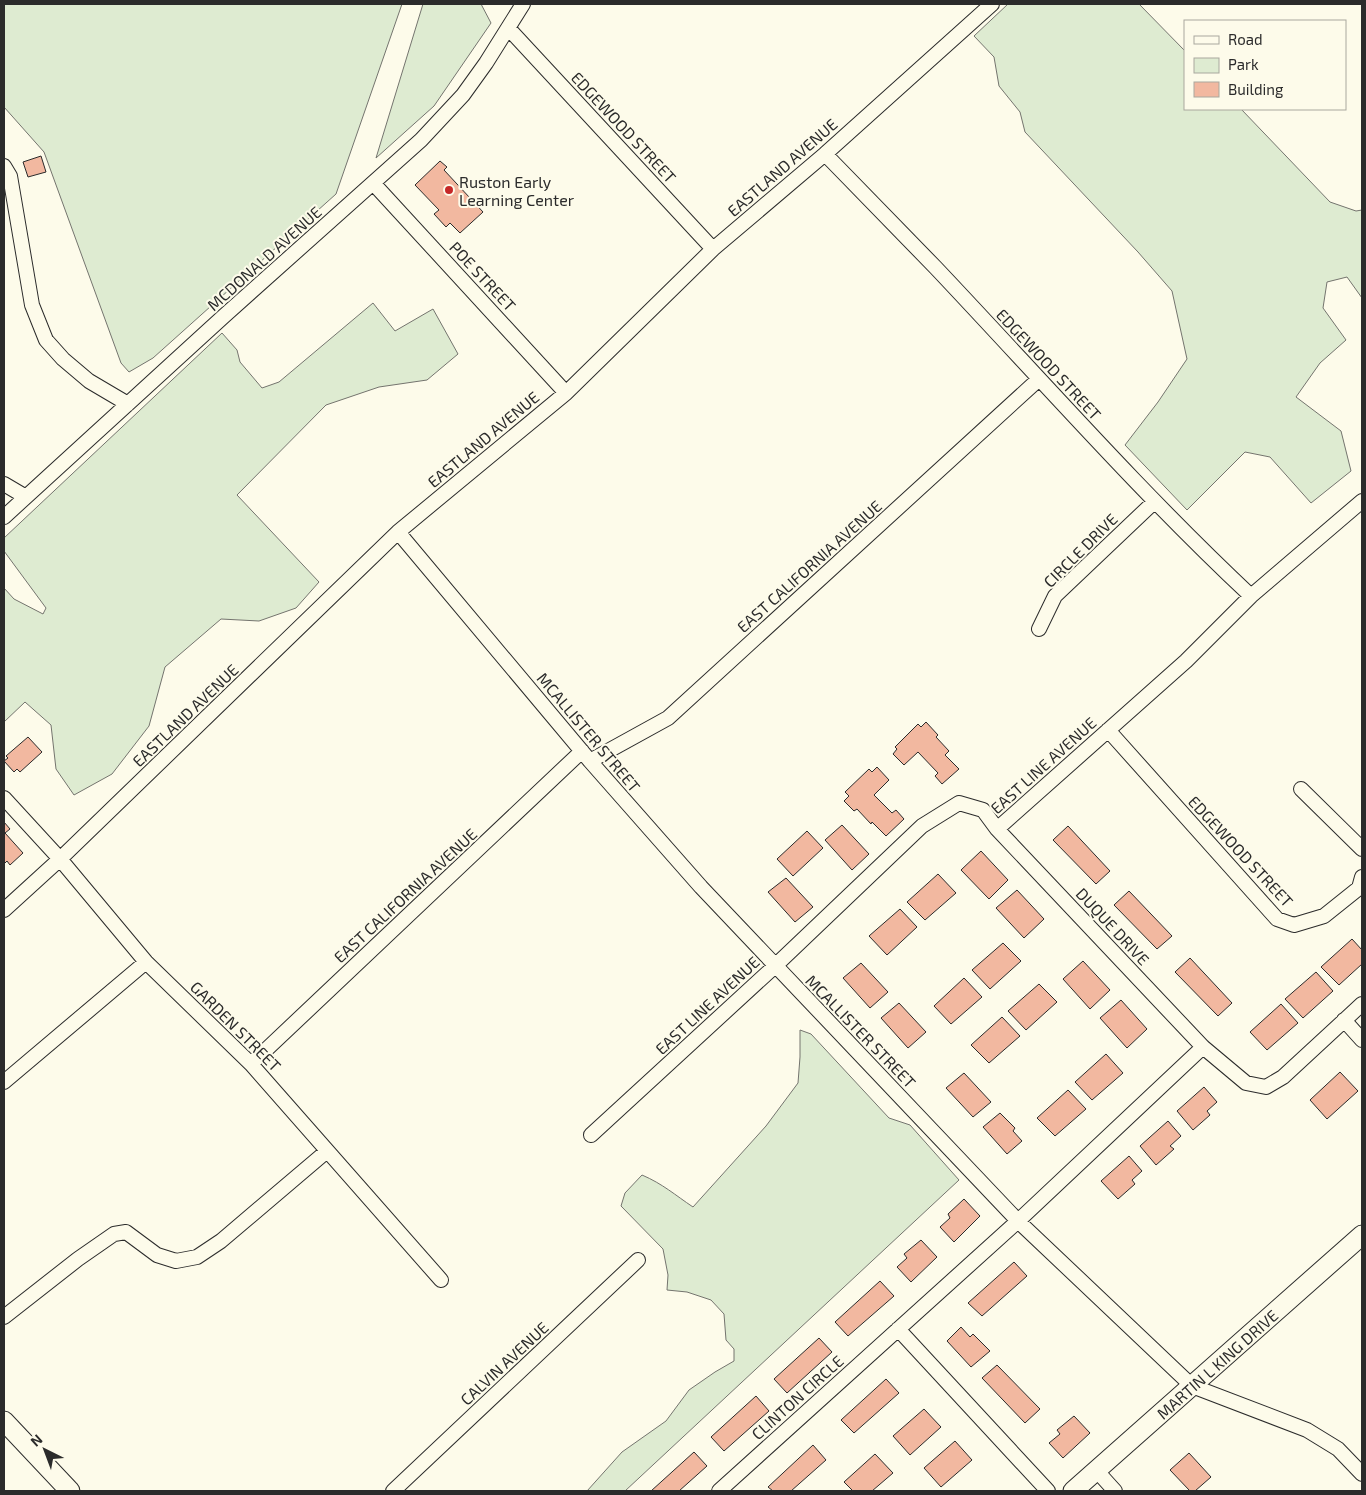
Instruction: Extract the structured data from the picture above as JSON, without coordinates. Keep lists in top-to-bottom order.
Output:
{
  "streets": {
    "main road": ["MARTIN L KING DRIVE"],
    "street": [
      "EDGEWOOD STREET",
      "EASTLAND AVENUE",
      "MCDONALD AVENUE",
      "POE STREET",
      "CIRCLE DRIVE",
      "EAST CALIFORNIA AVENUE",
      "MCALLISTER STREET",
      "EAST LINE AVENUE",
      "DUQUE DRIVE",
      "GARDEN STREET",
      "CALVIN AVENUE",
      "CLINTON CIRCLE"
    ]
  },
  "crossings": [
    ["EDGEWOOD STREET", "EASTLAND AVENUE"],
    ["EDGEWOOD STREET", "MCDONALD AVENUE"],
    ["EDGEWOOD STREET", "CIRCLE DRIVE"],
    ["EDGEWOOD STREET", "EAST CALIFORNIA AVENUE"],
    ["EDGEWOOD STREET", "EAST LINE AVENUE"],
    ["EASTLAND AVENUE", "POE STREET"],
    ["EASTLAND AVENUE", "MCALLISTER STREET"],
    ["EASTLAND AVENUE", "GARDEN STREET"],
    ["MCDONALD AVENUE", "POE STREET"],
    ["EAST CALIFORNIA AVENUE", "MCALLISTER STREET"],
    ["EAST CALIFORNIA AVENUE", "GARDEN STREET"],
    ["MCALLISTER STREET", "EAST LINE AVENUE"],
    ["MCALLISTER STREET", "MARTIN L KING DRIVE"],
    ["MCALLISTER STREET", "CLINTON CIRCLE"],
    ["EAST LINE AVENUE", "DUQUE DRIVE"]
  ],
  "places": ["Ruston Early Learning Center"],
  "legend": ["Road", "Park", "Building"],
  "north": "top left"
}
